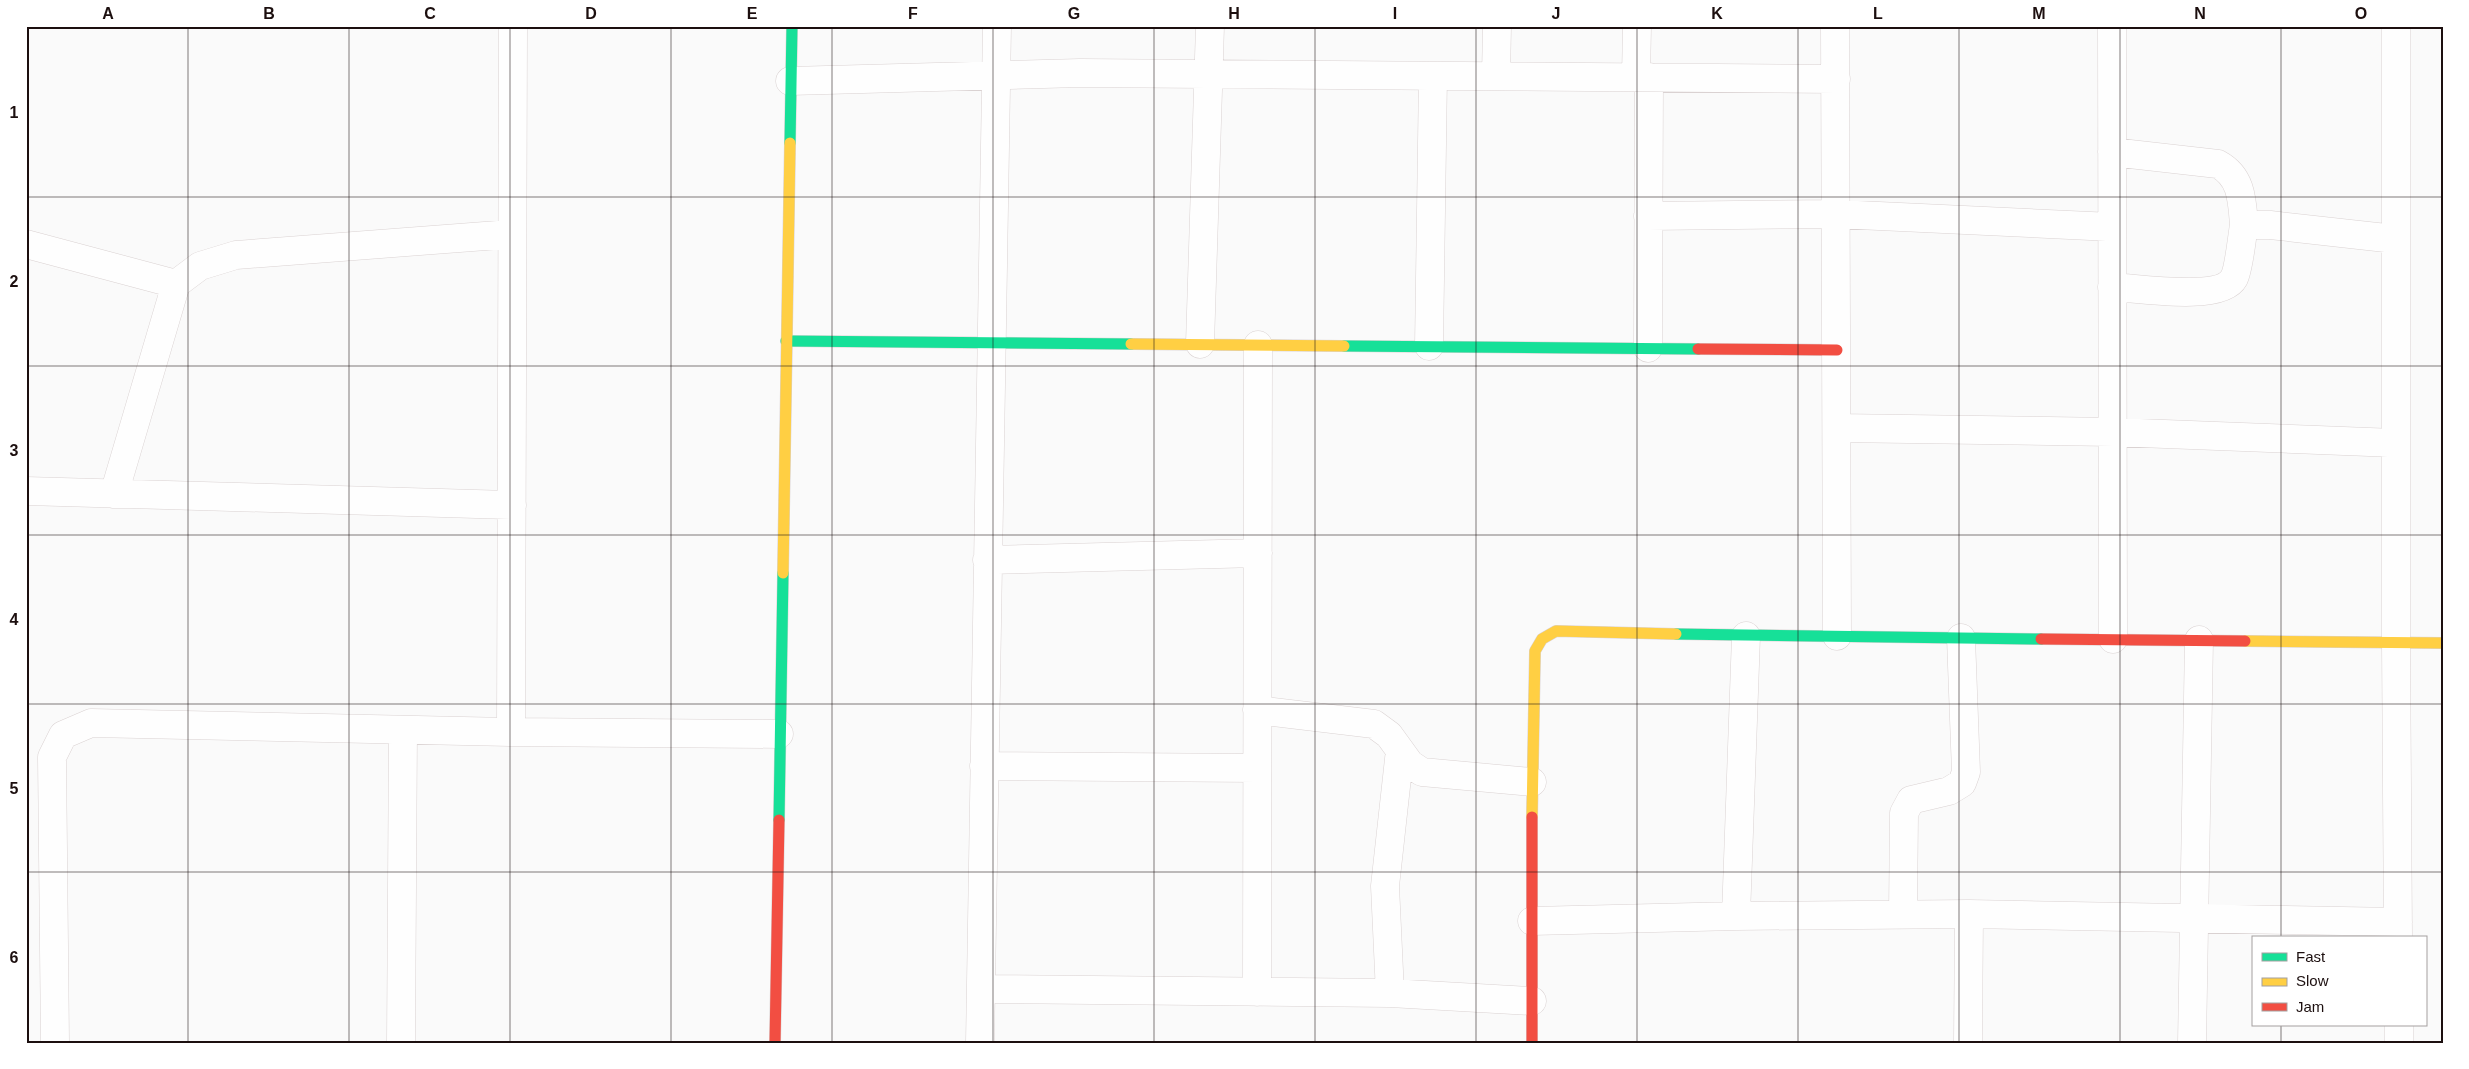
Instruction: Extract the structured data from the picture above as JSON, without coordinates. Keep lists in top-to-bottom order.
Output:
{
  "legend": ["Fast", "Slow", "Jam"],
  "grid": {
    "columns": [
      "A",
      "B",
      "C",
      "D",
      "E",
      "F",
      "G",
      "H",
      "I",
      "J",
      "K",
      "L",
      "M",
      "N",
      "O"
    ],
    "rows": [
      "1",
      "2",
      "3",
      "4",
      "5",
      "6"
    ]
  }
}
